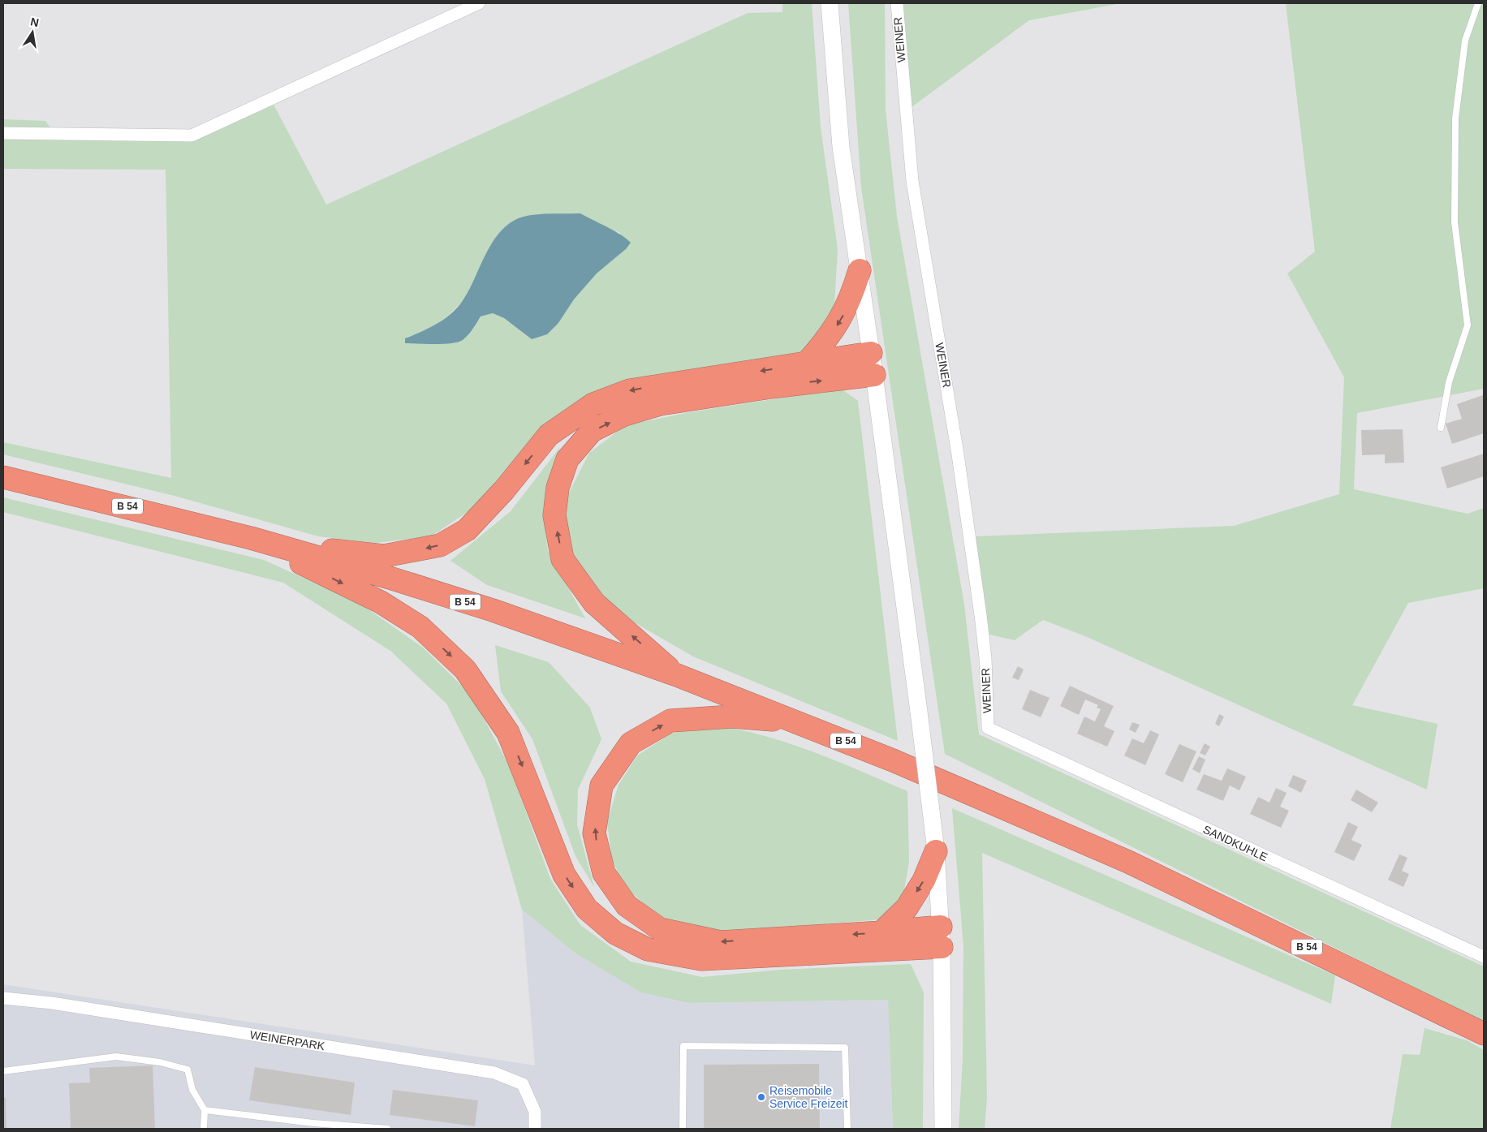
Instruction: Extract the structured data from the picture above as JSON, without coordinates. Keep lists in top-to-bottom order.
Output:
{
  "streets": {
    "highway": ["B 54"],
    "street": ["WEINER", "SANDKUHLE", "WEINERPARK"]
  },
  "crossings": [
    ["WEINER", "SANDKUHLE"]
  ],
  "places": ["Reisemobile Service Freizeit"],
  "north": "top"
}
